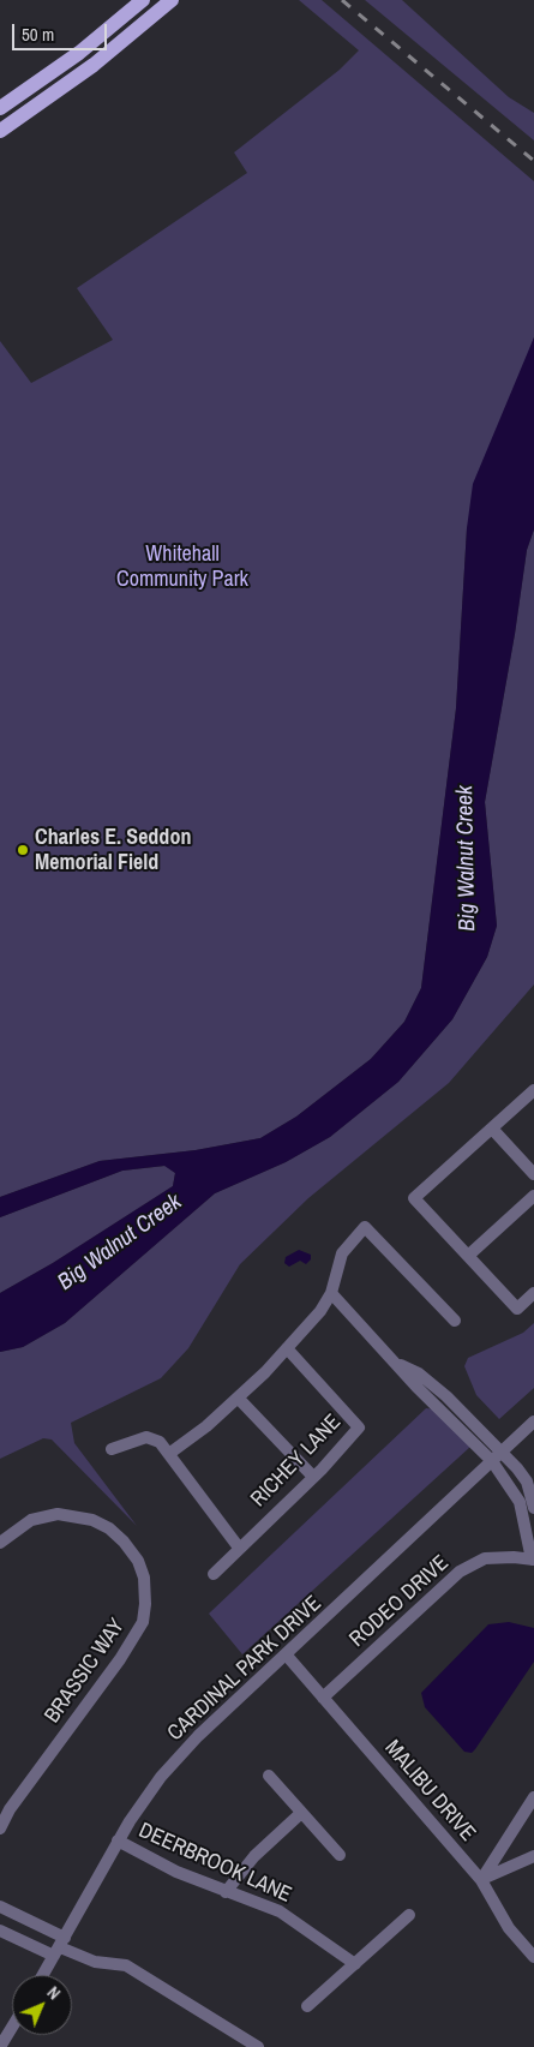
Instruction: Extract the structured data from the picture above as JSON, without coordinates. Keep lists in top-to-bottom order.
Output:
{
  "streets": {
    "street": [
      "RICHEY LANE",
      "RODEO DRIVE",
      "CARDINAL PARK DRIVE",
      "BRASSIC WAY",
      "MALIBU DRIVE",
      "DEERBROOK LANE"
    ]
  },
  "crossings": [
    ["RODEO DRIVE", "MALIBU DRIVE"],
    ["CARDINAL PARK DRIVE", "MALIBU DRIVE"],
    ["CARDINAL PARK DRIVE", "DEERBROOK LANE"]
  ],
  "water": ["Big Walnut Creek"],
  "parks": ["Whitehall Community Park"],
  "places": ["Charles E. Seddon Memorial Field"],
  "scale_bar": "50 m",
  "north": "top right"
}
